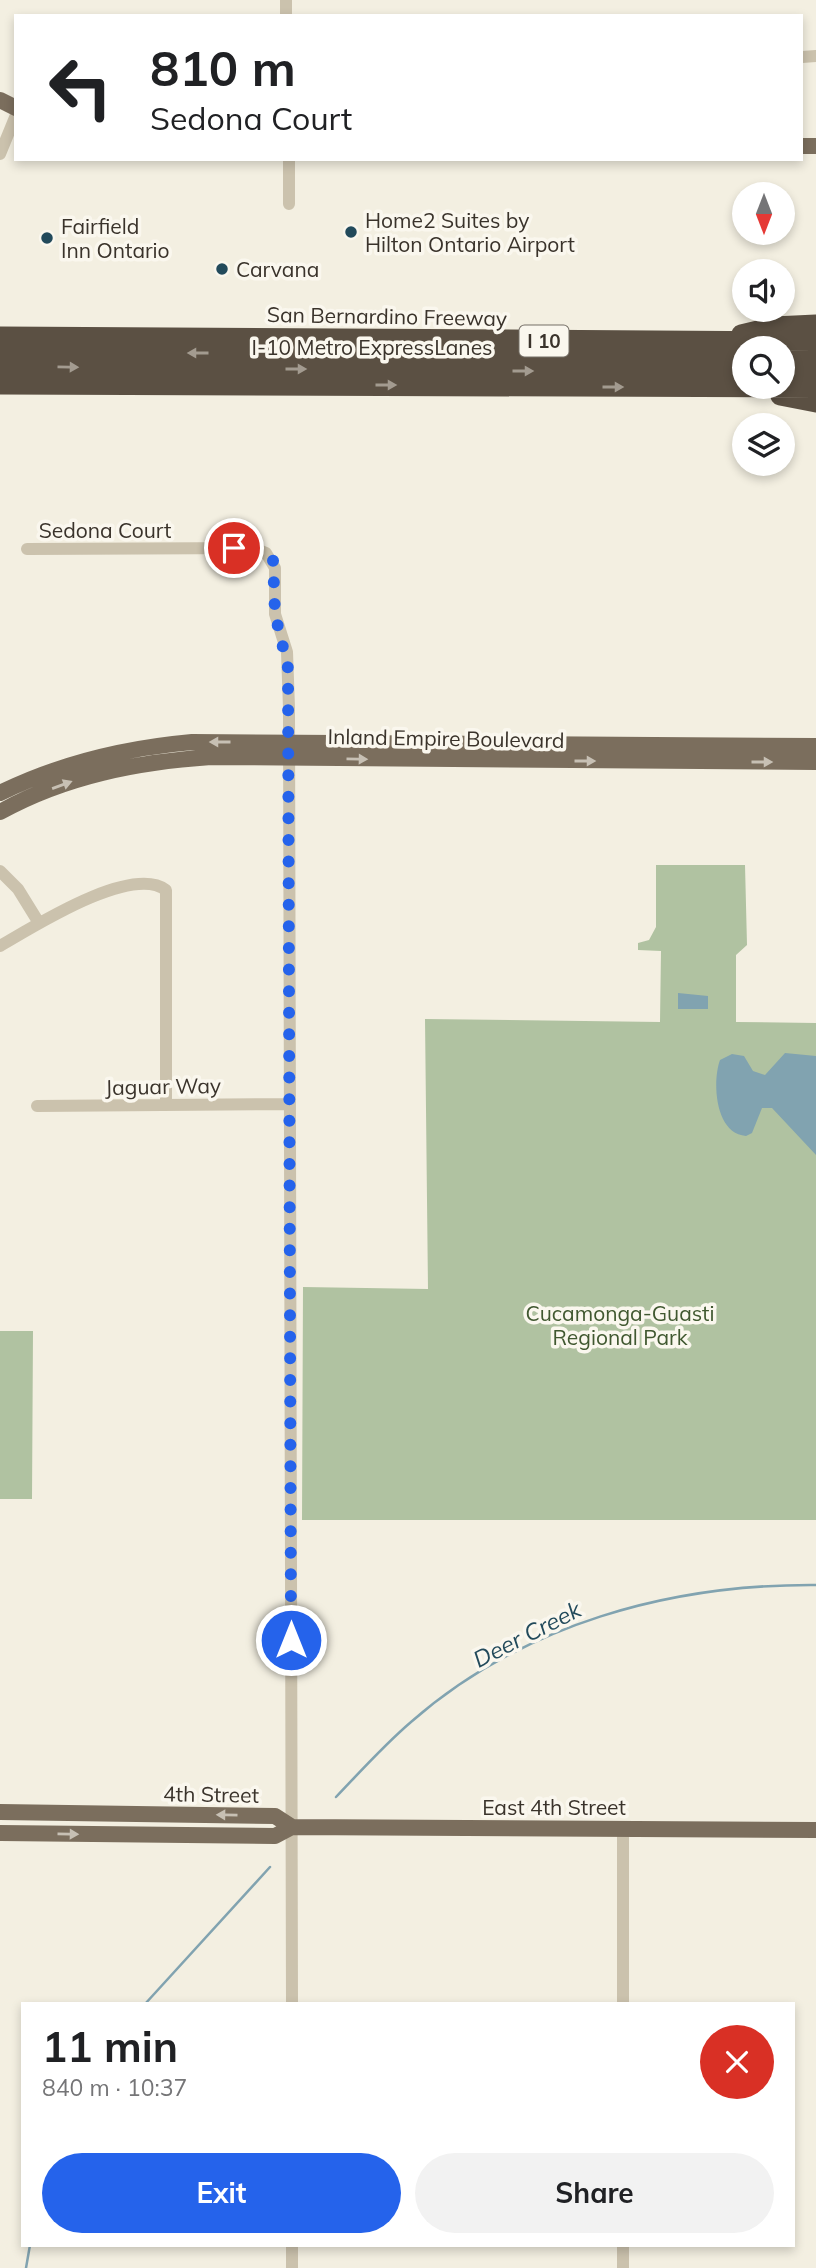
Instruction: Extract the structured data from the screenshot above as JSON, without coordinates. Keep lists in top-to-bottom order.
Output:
{
  "streets": {
    "highway": ["San Bernardino Freeway", "I 10", "I-10 Metro ExpressLanes"],
    "main road": ["Inland Empire Boulevard", "4th Street", "East 4th Street"],
    "street": ["Sedona Court", "Jaguar Way"]
  },
  "crossings": [
    ["Sedona Court", "Inland Empire Boulevard"],
    ["4th Street", "East 4th Street"]
  ],
  "water": ["Deer Creek"],
  "parks": ["Cucamonga-Guasti Regional Park"],
  "places": ["Home2 Suites by Hilton Ontario Airport", "Fairfield Inn Ontario", "Carvana"],
  "north": "bottom",
  "page": {
    "turn": ["810 m", "Sedona Court"],
    "heading": ["11 min", "840 m · 10:37"],
    "buttons": ["Exit", "Share"]
  }
}
